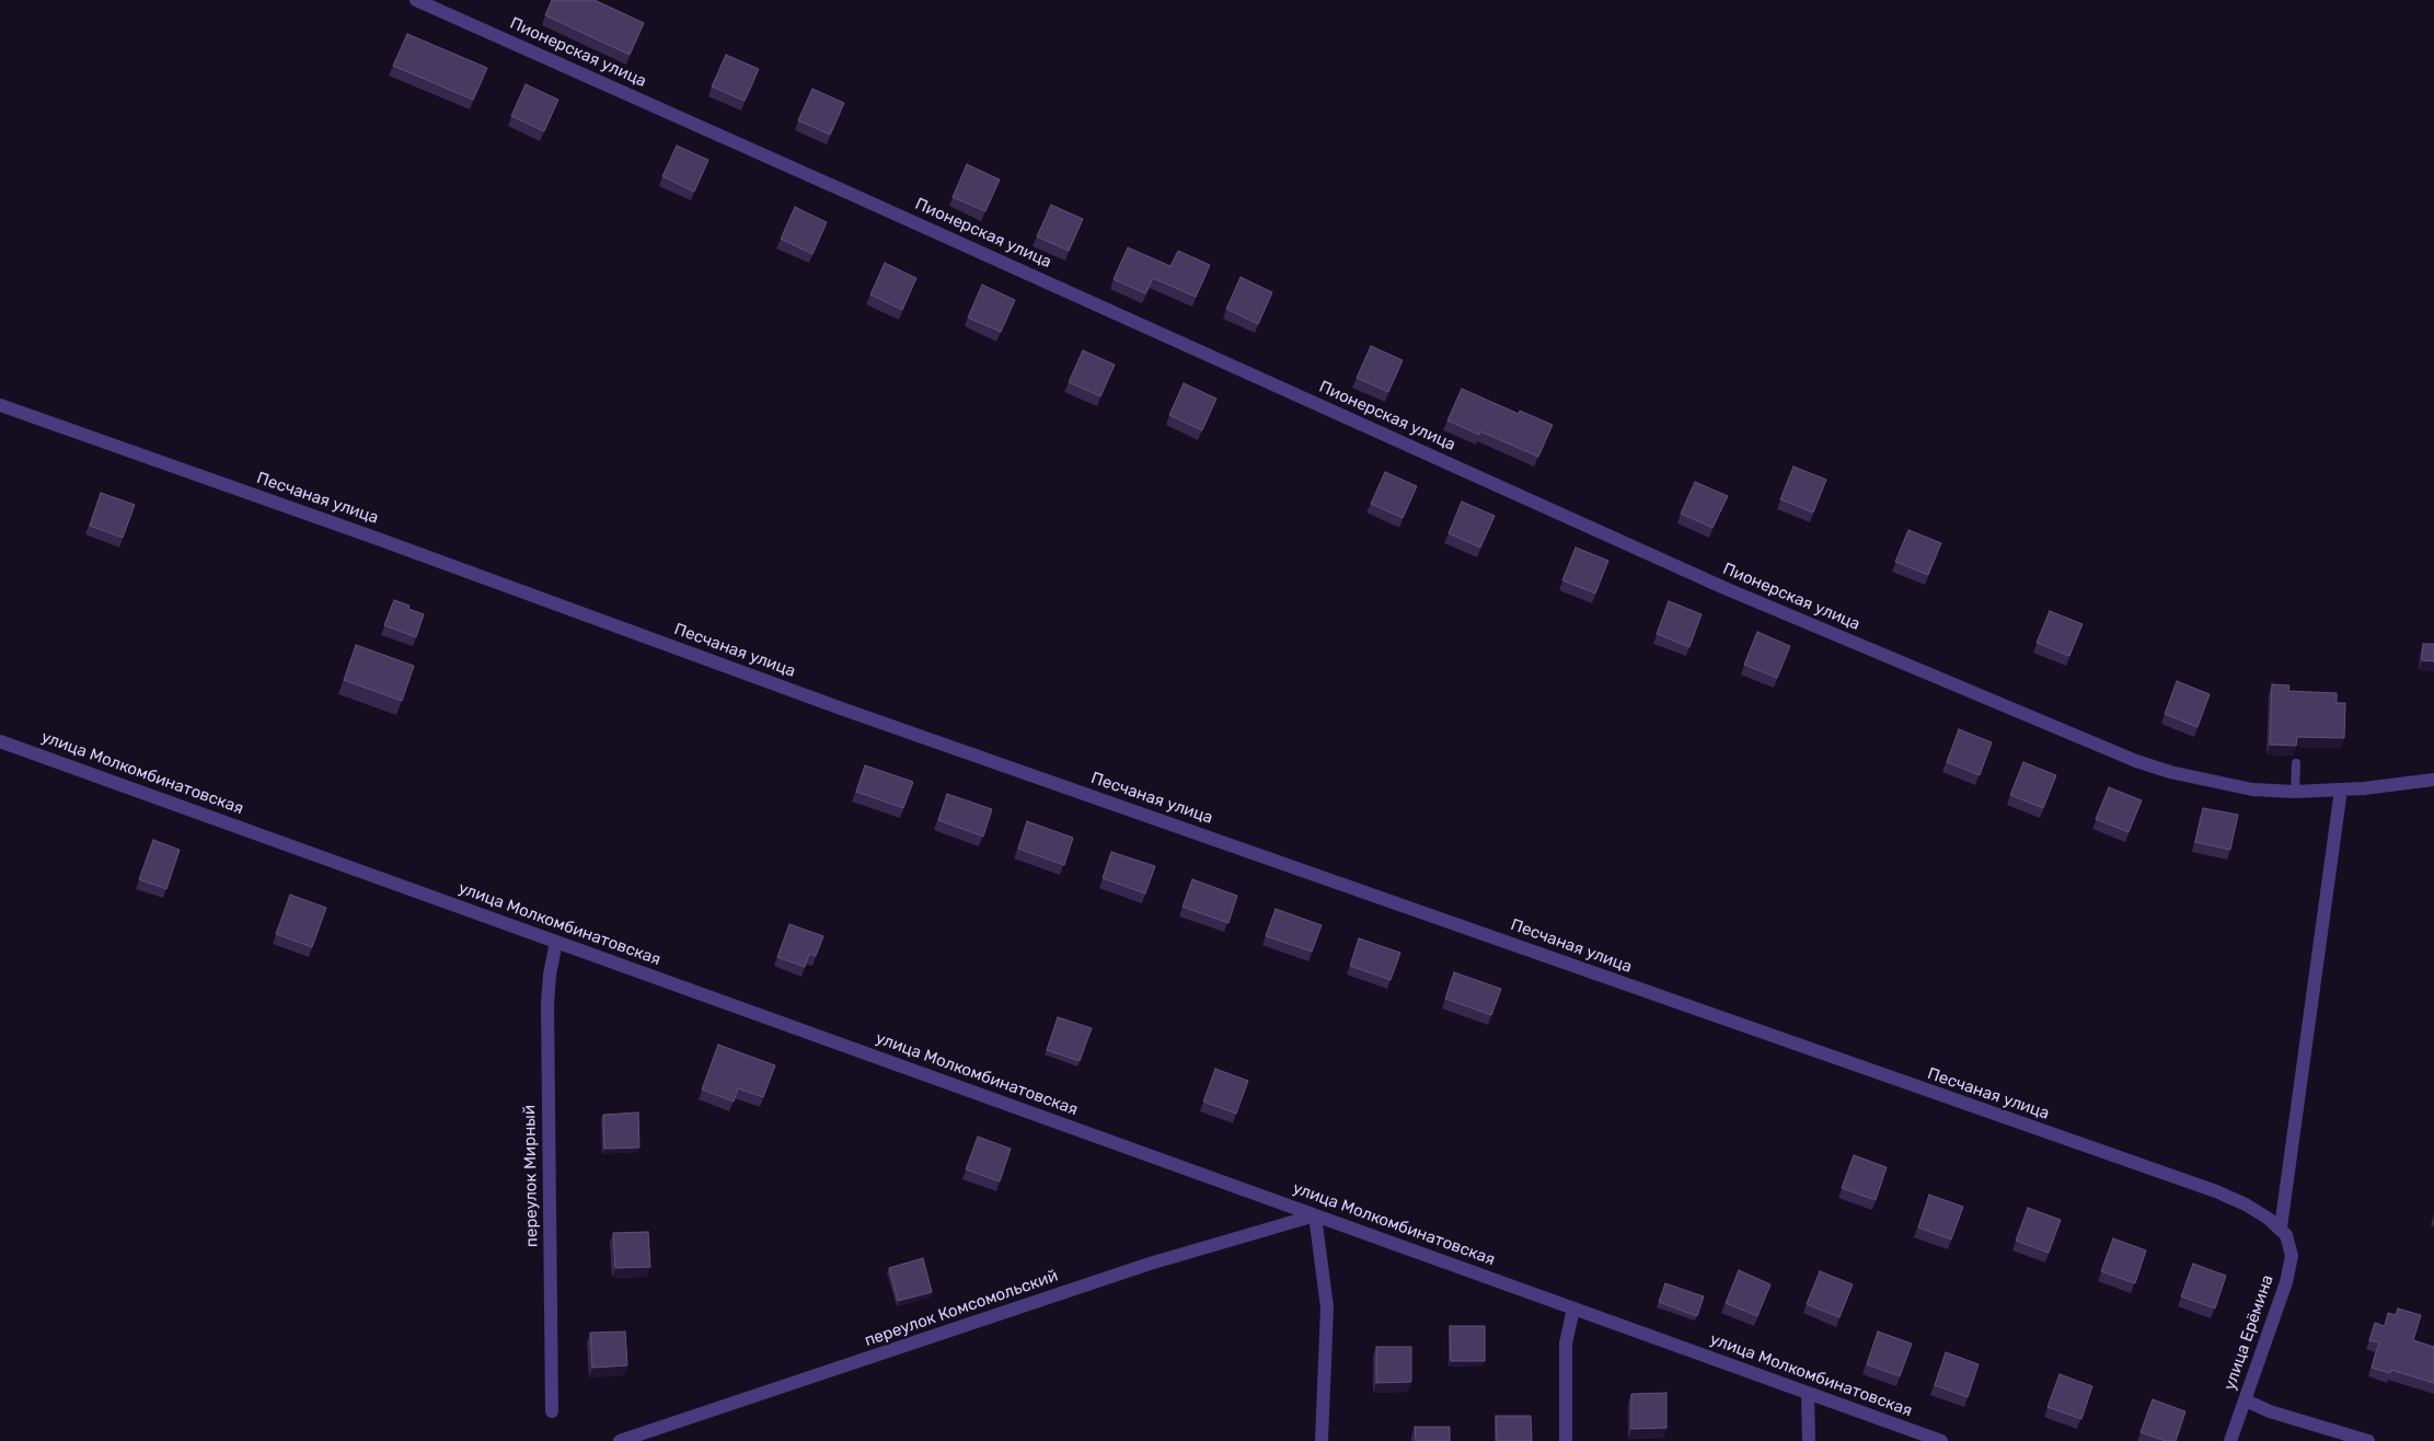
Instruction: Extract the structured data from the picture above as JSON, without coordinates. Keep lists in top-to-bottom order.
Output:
{
  "streets": {
    "street": [
      "Пионерская улица",
      "Песчаная улица",
      "улица Молкомбинатовская",
      "переулок Мирный",
      "переулок Комсомольский",
      "улица Ерёмина"
    ]
  },
  "crossings": [
    ["Пионерская улица", "улица Ерёмина"],
    ["Песчаная улица", "улица Ерёмина"],
    ["улица Молкомбинатовская", "переулок Мирный"],
    ["улица Молкомбинатовская", "переулок Комсомольский"]
  ]
}
